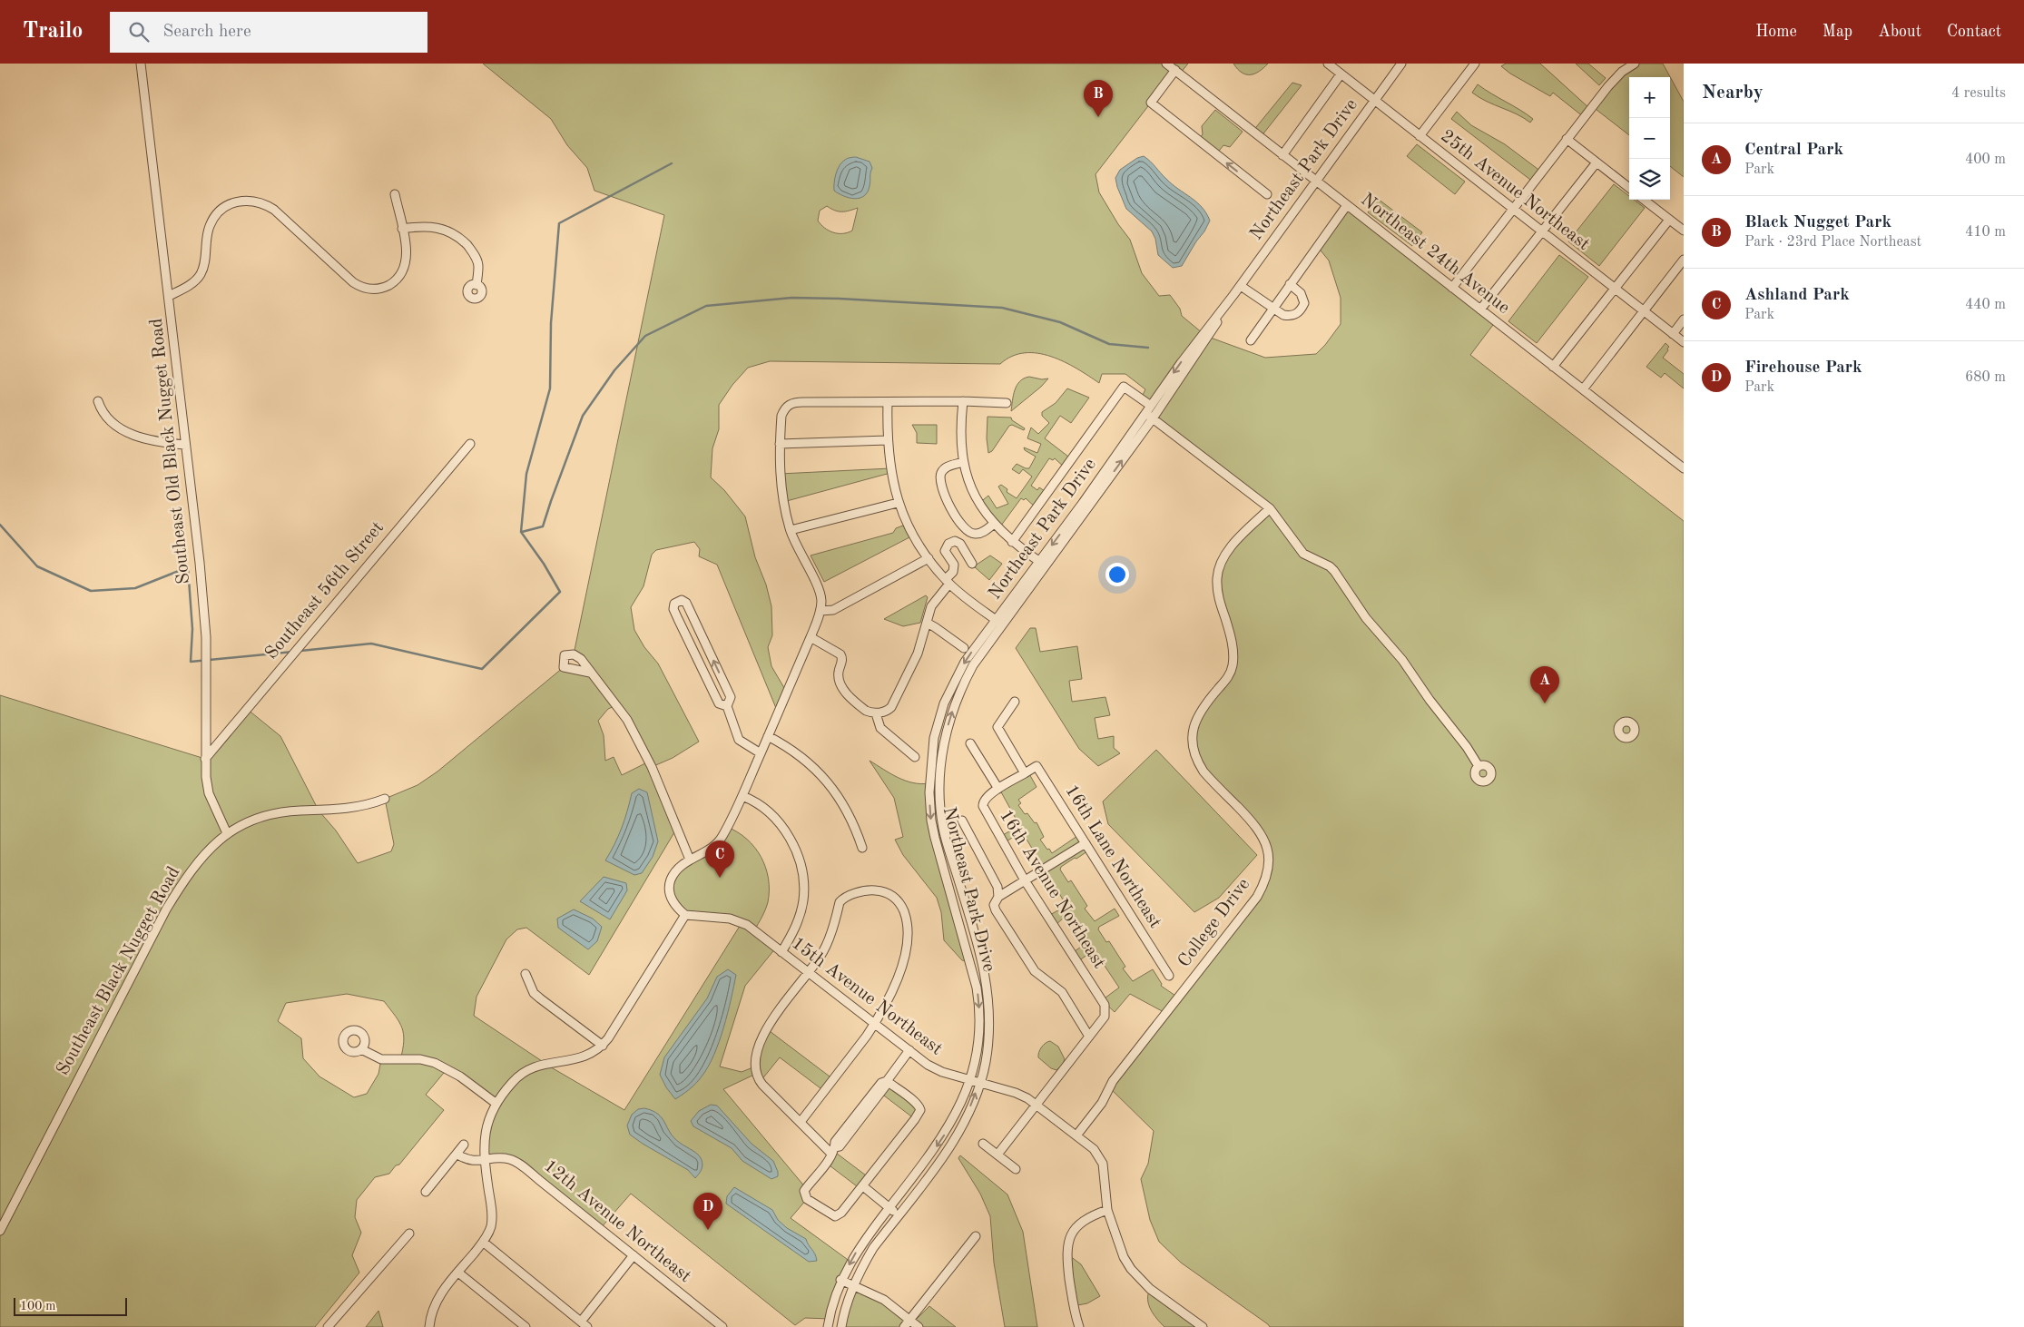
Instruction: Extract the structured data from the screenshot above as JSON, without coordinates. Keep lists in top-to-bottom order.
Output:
{
  "streets": {
    "street": [
      "Northeast Park Drive",
      "25th Avenue Northeast",
      "Northeast 24th Avenue",
      "Southeast Old Black Nugget Road",
      "Southeast 56th Street",
      "16th Lane Northeast",
      "16th Avenue Northeast",
      "College Drive",
      "Southeast Black Nugget Road",
      "15th Avenue Northeast",
      "12th Avenue Northeast"
    ]
  },
  "crossings": [
    ["Northeast Park Drive", "25th Avenue Northeast"],
    ["Northeast Park Drive", "Northeast 24th Avenue"],
    ["Northeast Park Drive", "15th Avenue Northeast"],
    ["Southeast Old Black Nugget Road", "Southeast 56th Street"],
    ["Southeast Old Black Nugget Road", "Southeast Black Nugget Road"],
    ["16th Lane Northeast", "16th Avenue Northeast"],
    ["College Drive", "15th Avenue Northeast"]
  ],
  "scale_bar": "100 m",
  "page": {
    "header": "Trailo",
    "search": "Search here",
    "nav": [
      "Home",
      "Map",
      "About",
      "Contact"
    ],
    "heading": ["Nearby", "4 results"],
    "map_buttons": ["+", "−"],
    "pins": [
      "B",
      "A",
      "C",
      "D"
    ],
    "list": [
      {
        "mark": "A",
        "name": "Central Park",
        "note": "Park",
        "value": "400 m"
      },
      {
        "mark": "B",
        "name": "Black Nugget Park",
        "note": "Park · 23rd Place Northeast",
        "value": "410 m"
      },
      {
        "mark": "C",
        "name": "Ashland Park",
        "note": "Park",
        "value": "440 m"
      },
      {
        "mark": "D",
        "name": "Firehouse Park",
        "note": "Park",
        "value": "680 m"
      }
    ],
    "scale": "100 m"
  }
}
